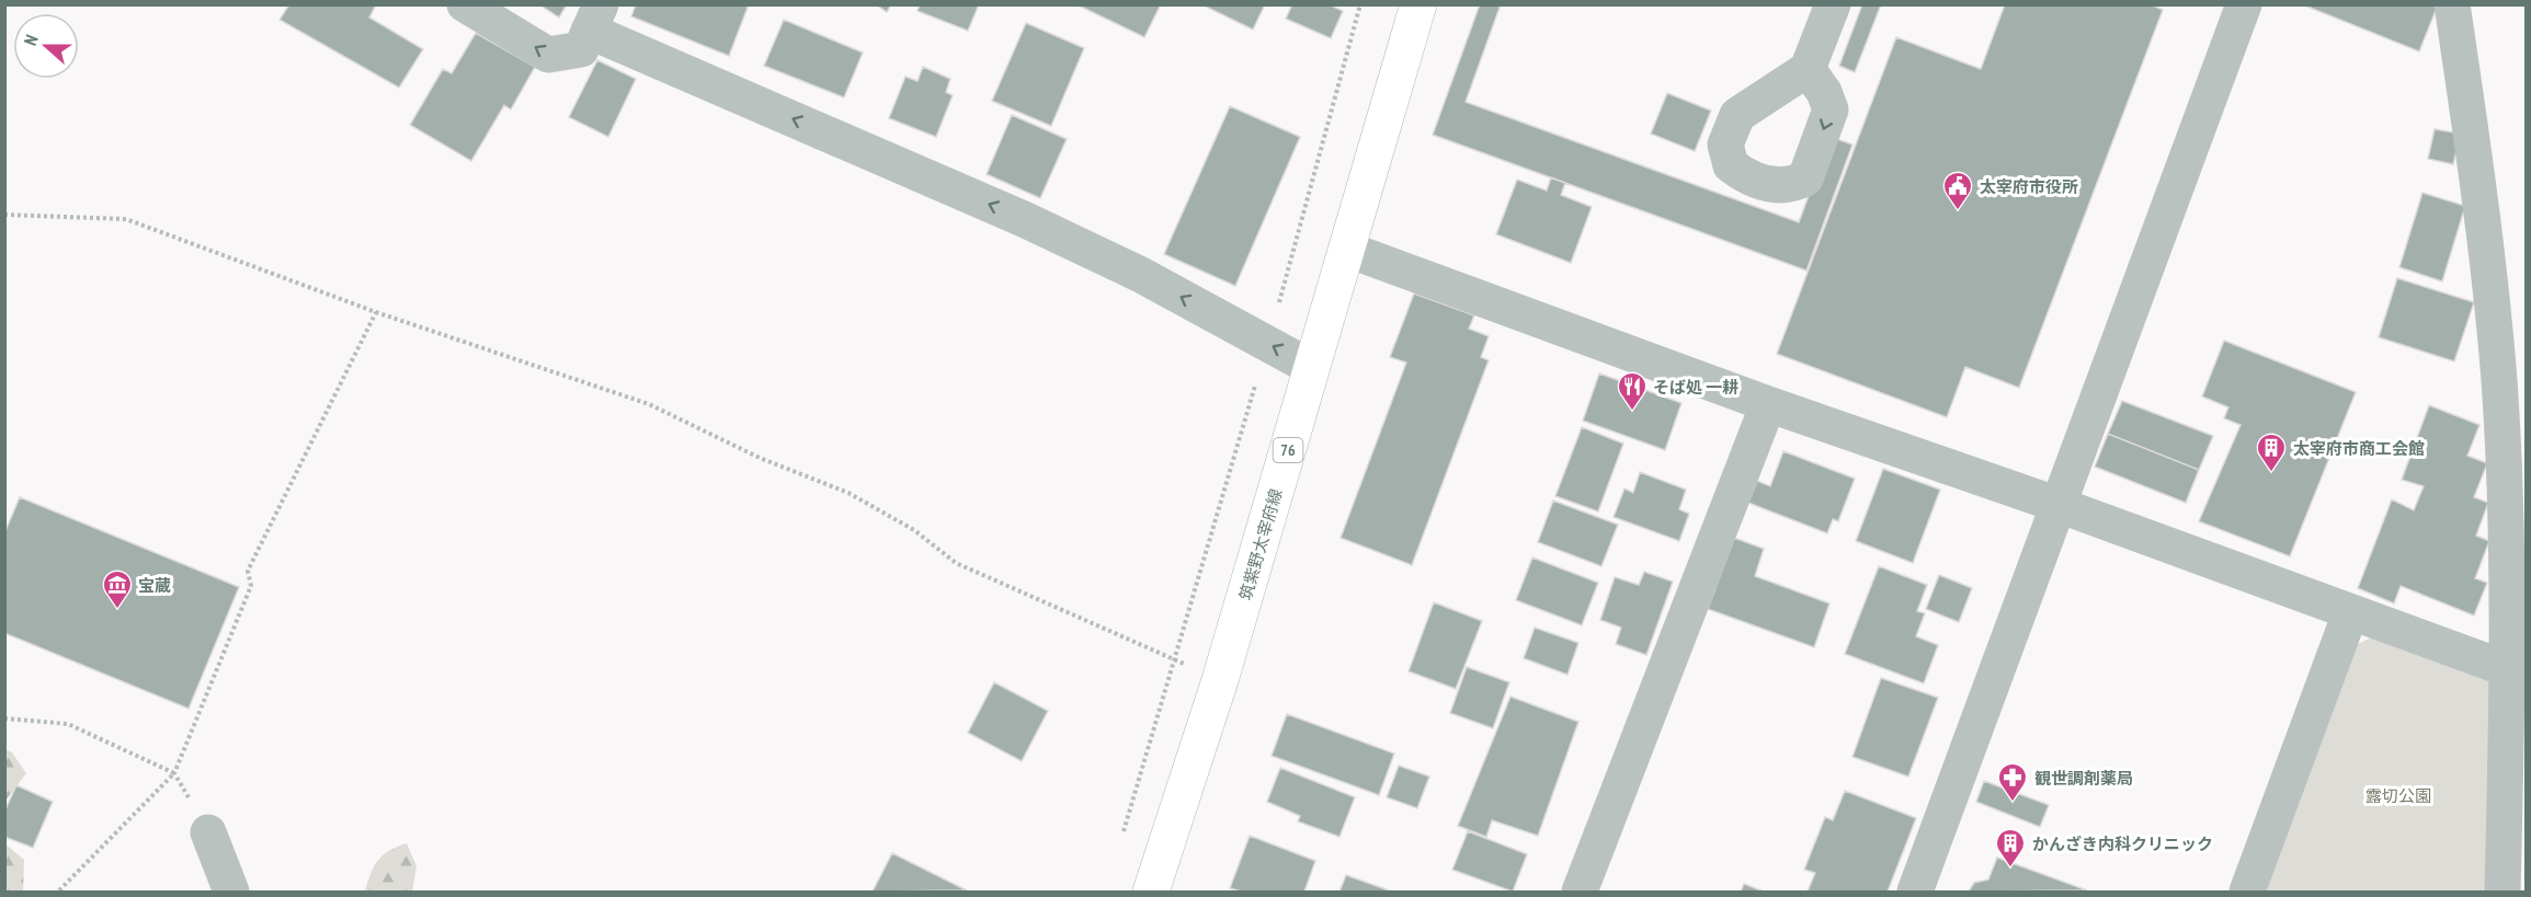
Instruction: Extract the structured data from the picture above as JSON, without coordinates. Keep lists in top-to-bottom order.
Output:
{
  "streets": {
    "main road": ["76", "筑紫野太宰府線"]
  },
  "parks": ["露切公園"],
  "places": {
    "public building": ["太宰府市役所"],
    "restaurant": ["そば処 一耕"],
    "building": ["太宰府市商工会館", "かんざき内科クリニック"],
    "museum": ["宝蔵"],
    "pharmacy": ["観世調剤薬局"]
  },
  "north": "left"
}
